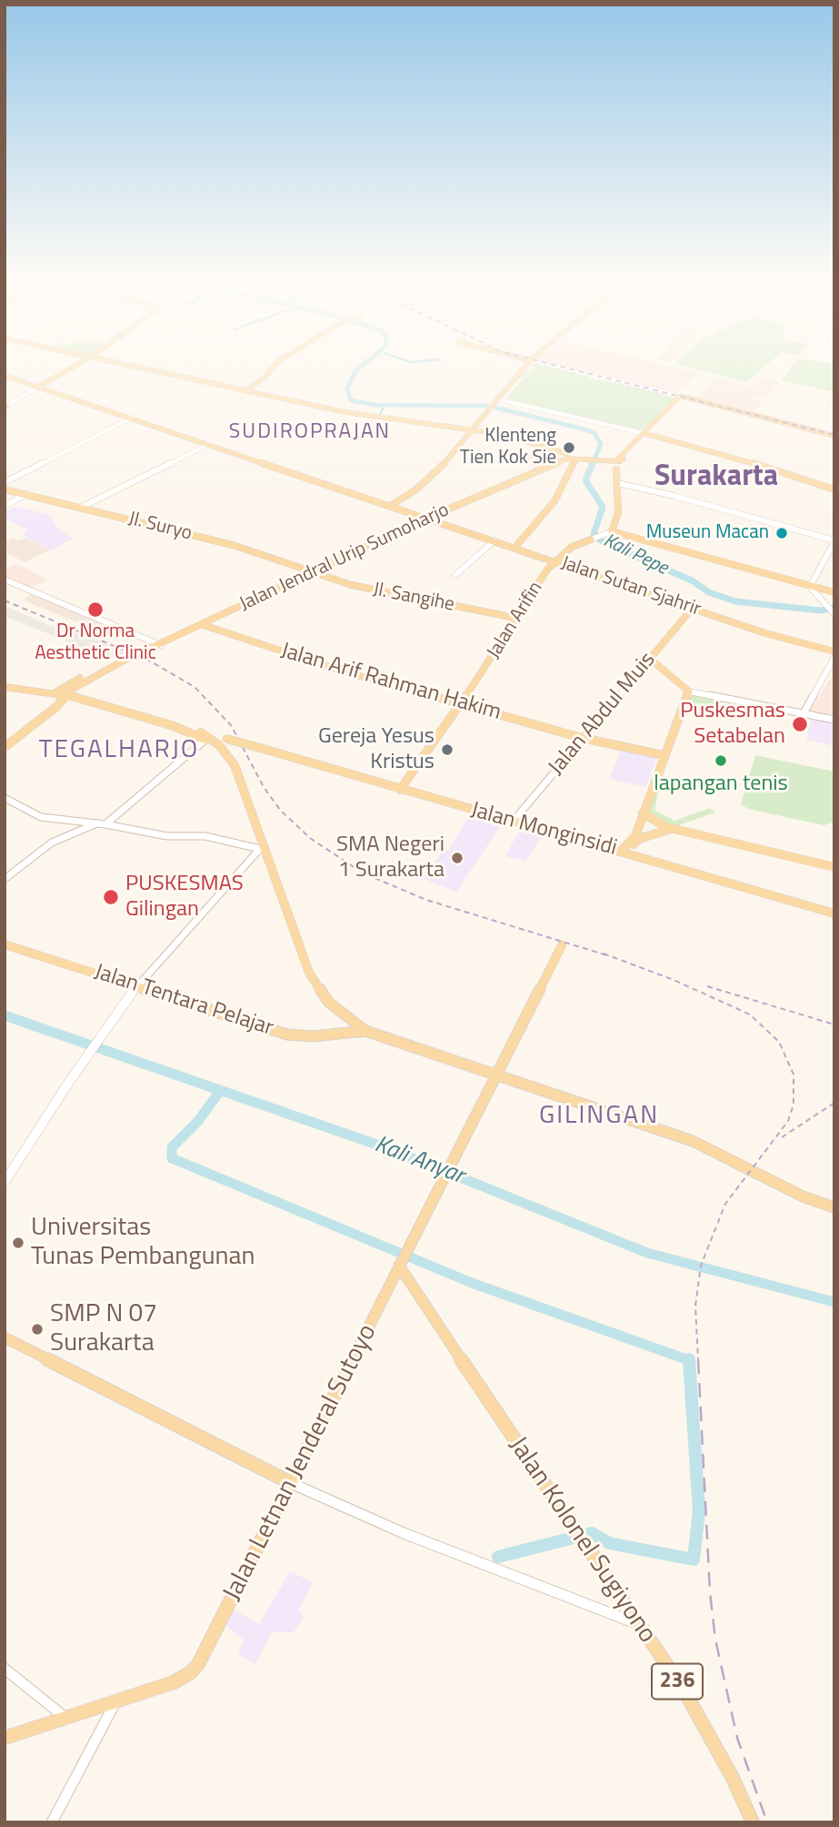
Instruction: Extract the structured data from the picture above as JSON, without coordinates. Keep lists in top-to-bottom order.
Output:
{
  "streets": {
    "main road": [
      "Jl. Suryo",
      "Jalan Jendral Urip Sumoharjo",
      "Jalan Sutan Sjahrir",
      "Jl. Sangihe",
      "Jalan Arifin",
      "Jalan Arif Rahman Hakim",
      "Jalan Abdul Muis",
      "Jalan Monginsidi",
      "Jalan Tentara Pelajar",
      "Jalan Letnan Jenderal Sutoyo",
      "Jalan Kolonel Sugiyono",
      "236"
    ]
  },
  "crossings": [
    ["Jl. Suryo", "Jalan Jendral Urip Sumoharjo"],
    ["Jl. Suryo", "Jl. Sangihe"],
    ["Jalan Jendral Urip Sumoharjo", "Jalan Sutan Sjahrir"],
    ["Jalan Jendral Urip Sumoharjo", "Jl. Sangihe"],
    ["Jalan Jendral Urip Sumoharjo", "Jalan Arif Rahman Hakim"],
    ["Jalan Sutan Sjahrir", "Jalan Arifin"],
    ["Jalan Sutan Sjahrir", "Jalan Abdul Muis"],
    ["Jl. Sangihe", "Jalan Arifin"],
    ["Jalan Arifin", "Jalan Arif Rahman Hakim"],
    ["Jalan Arifin", "Jalan Monginsidi"],
    ["Jalan Arif Rahman Hakim", "Jalan Abdul Muis"],
    ["Jalan Abdul Muis", "Jalan Monginsidi"],
    ["Jalan Letnan Jenderal Sutoyo", "Jalan Kolonel Sugiyono"]
  ],
  "districts": [
    "SUDIROPRAJAN",
    "Surakarta",
    "TEGALHARJO",
    "GILINGAN"
  ],
  "water": ["Kali Pepe", "Kali Anyar"],
  "places": [
    "Klenteng Tien Kok Sie",
    "Museun Macan",
    "Dr Norma Aesthetic Clinic",
    "Puskesmas Setabelan",
    "Gereja Yesus Kristus",
    "lapangan tenis",
    "SMA Negeri 1 Surakarta",
    "PUSKESMAS Gilingan",
    "Universitas Tunas Pembangunan",
    "SMP N 07 Surakarta"
  ]
}
